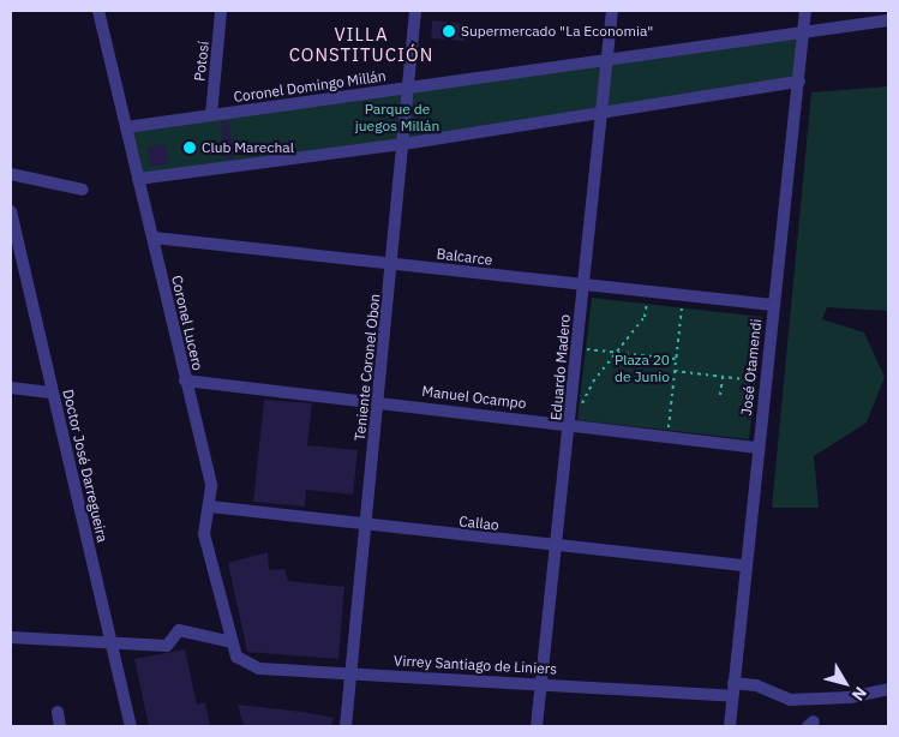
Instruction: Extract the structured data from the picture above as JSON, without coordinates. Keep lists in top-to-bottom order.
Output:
{
  "streets": {
    "street": [
      "Potosí",
      "Coronel Domingo Millán",
      "Balcarce",
      "Coronel Lucero",
      "Teniente Coronel Obon",
      "Eduardo Madero",
      "José Otamendi",
      "Manuel Ocampo",
      "Doctor José Darregueira",
      "Callao",
      "Virrey Santiago de Liniers"
    ]
  },
  "crossings": [
    ["Potosí", "Coronel Domingo Millán"],
    ["Coronel Domingo Millán", "Coronel Lucero"],
    ["Coronel Domingo Millán", "Teniente Coronel Obon"],
    ["Coronel Domingo Millán", "Eduardo Madero"],
    ["Coronel Domingo Millán", "José Otamendi"],
    ["Balcarce", "Coronel Lucero"],
    ["Balcarce", "Teniente Coronel Obon"],
    ["Balcarce", "Eduardo Madero"],
    ["Balcarce", "José Otamendi"],
    ["Coronel Lucero", "Manuel Ocampo"],
    ["Coronel Lucero", "Callao"],
    ["Coronel Lucero", "Virrey Santiago de Liniers"],
    ["Teniente Coronel Obon", "Manuel Ocampo"],
    ["Teniente Coronel Obon", "Callao"],
    ["Teniente Coronel Obon", "Virrey Santiago de Liniers"],
    ["Eduardo Madero", "Manuel Ocampo"],
    ["Eduardo Madero", "Callao"],
    ["Eduardo Madero", "Virrey Santiago de Liniers"],
    ["José Otamendi", "Manuel Ocampo"],
    ["José Otamendi", "Callao"],
    ["José Otamendi", "Virrey Santiago de Liniers"]
  ],
  "districts": ["VILLA CONSTITUCIÓN"],
  "parks": ["Parque de juegos Millán", "Plaza 20 de Junio"],
  "places": ["Supermercado \"La Economia\"", "Club Marechal"],
  "north": "bottom right"
}
